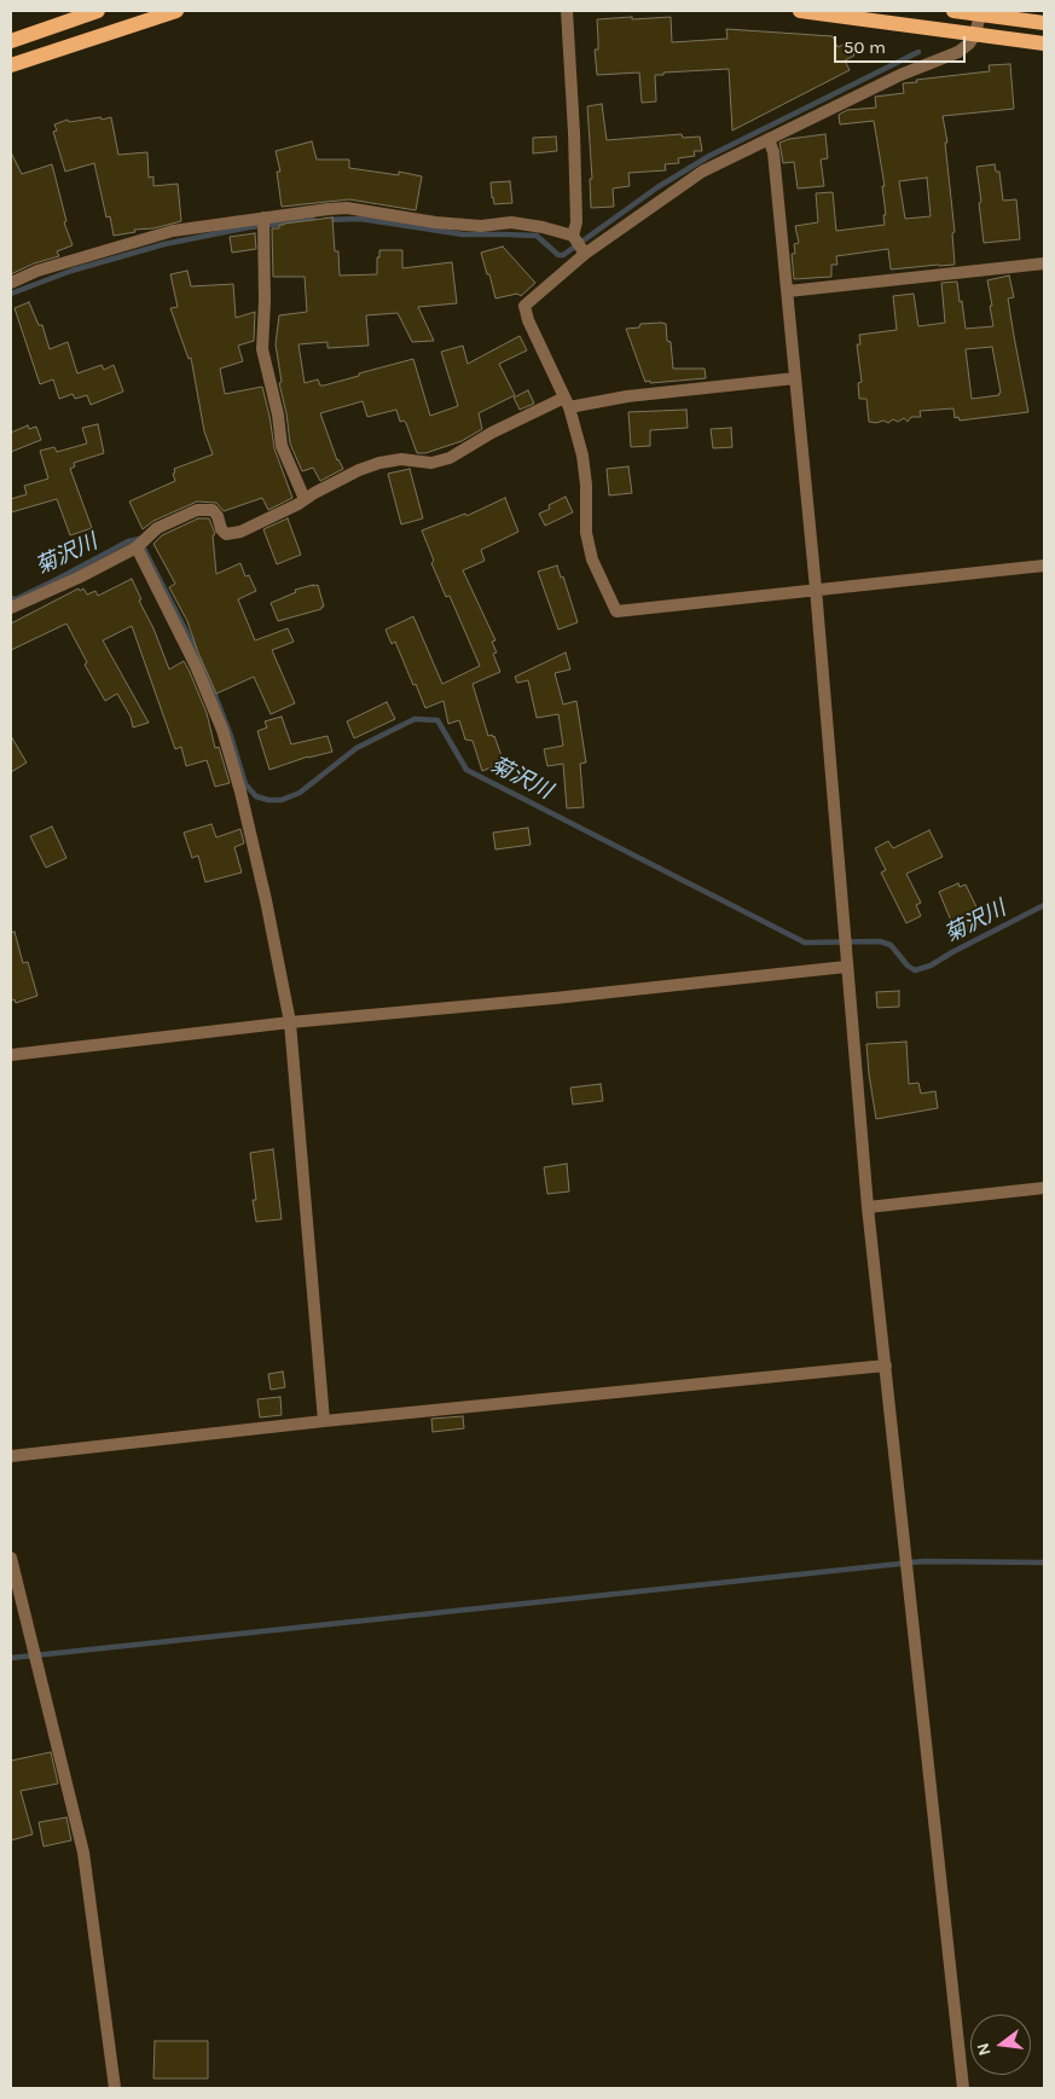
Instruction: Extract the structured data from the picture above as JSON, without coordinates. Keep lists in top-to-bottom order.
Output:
{
  "water": ["菊沢川"],
  "scale_bar": "50 m",
  "north": "left"
}
